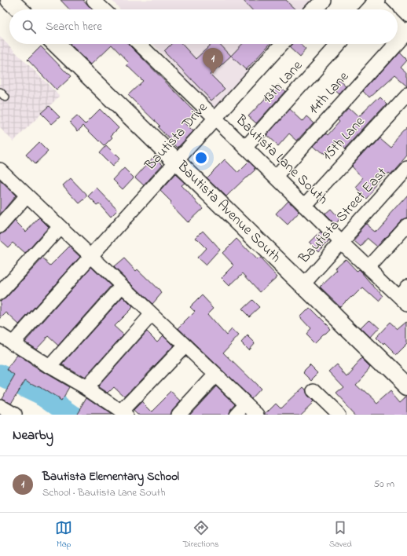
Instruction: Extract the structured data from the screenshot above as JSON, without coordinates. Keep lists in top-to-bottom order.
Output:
{
  "streets": {
    "street": [
      "13th Lane",
      "14th Lane",
      "Bautista Drive",
      "15th Lane",
      "Bautista Lane South",
      "Bautista Avenue South",
      "Bautista Street East"
    ]
  },
  "crossings": [
    ["13th Lane", "Bautista Lane South"],
    ["14th Lane", "Bautista Lane South"],
    ["Bautista Drive", "Bautista Lane South"],
    ["Bautista Drive", "Bautista Avenue South"],
    ["15th Lane", "Bautista Lane South"],
    ["Bautista Lane South", "Bautista Street East"],
    ["Bautista Avenue South", "Bautista Street East"]
  ],
  "page": {
    "search": "Search here",
    "pins": "1",
    "heading": "Nearby",
    "list": [
      {
        "mark": "1",
        "name": "Bautista Elementary School",
        "note": "School · Bautista Lane South",
        "value": "50 m"
      }
    ],
    "nav": ["Map", "Directions", "Saved"]
  }
}
